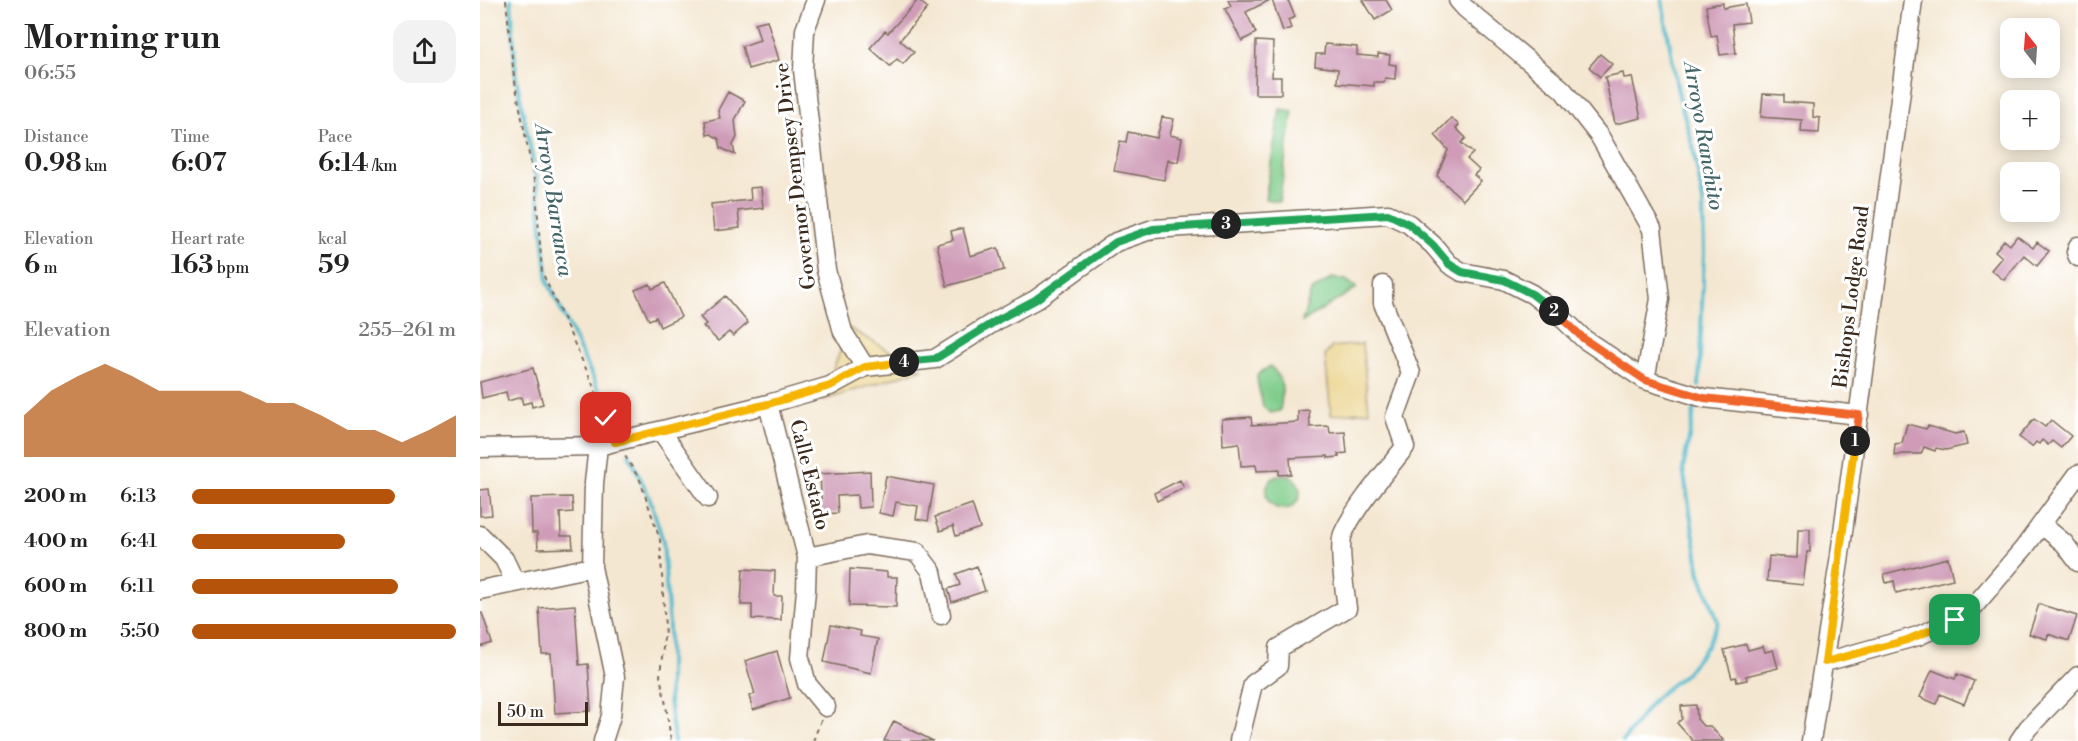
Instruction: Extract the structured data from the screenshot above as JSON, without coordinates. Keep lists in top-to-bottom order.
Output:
{
  "streets": {
    "street": ["Governor Dempsey Drive", "Bishops Lodge Road", "Calle Estado"]
  },
  "crossings": [
    ["Governor Dempsey Drive", "Calle Estado"]
  ],
  "water": ["Arroyo Ranchito", "Arroyo Barranca"],
  "scale_bar": "50 m",
  "north": "top",
  "page": {
    "heading": ["Morning run", "06:55"],
    "map_buttons": ["+", "−"],
    "stats": [
      ["Distance", "0.98 km"],
      ["Time", "6:07"],
      ["Pace", "6:14 /km"],
      ["Elevation", "6 m"],
      ["Heart rate", "163 bpm"],
      ["kcal", "59"]
    ],
    "pins": [
      "3",
      "2",
      "4",
      "1"
    ],
    "chart": ["Elevation", "255–261 m"],
    "list": [
      {
        "name": "200 m",
        "note": "6:13"
      },
      {
        "name": "400 m",
        "note": "6:41"
      },
      {
        "name": "600 m",
        "note": "6:11"
      },
      {
        "name": "800 m",
        "note": "5:50"
      }
    ],
    "scale": "50 m"
  }
}
